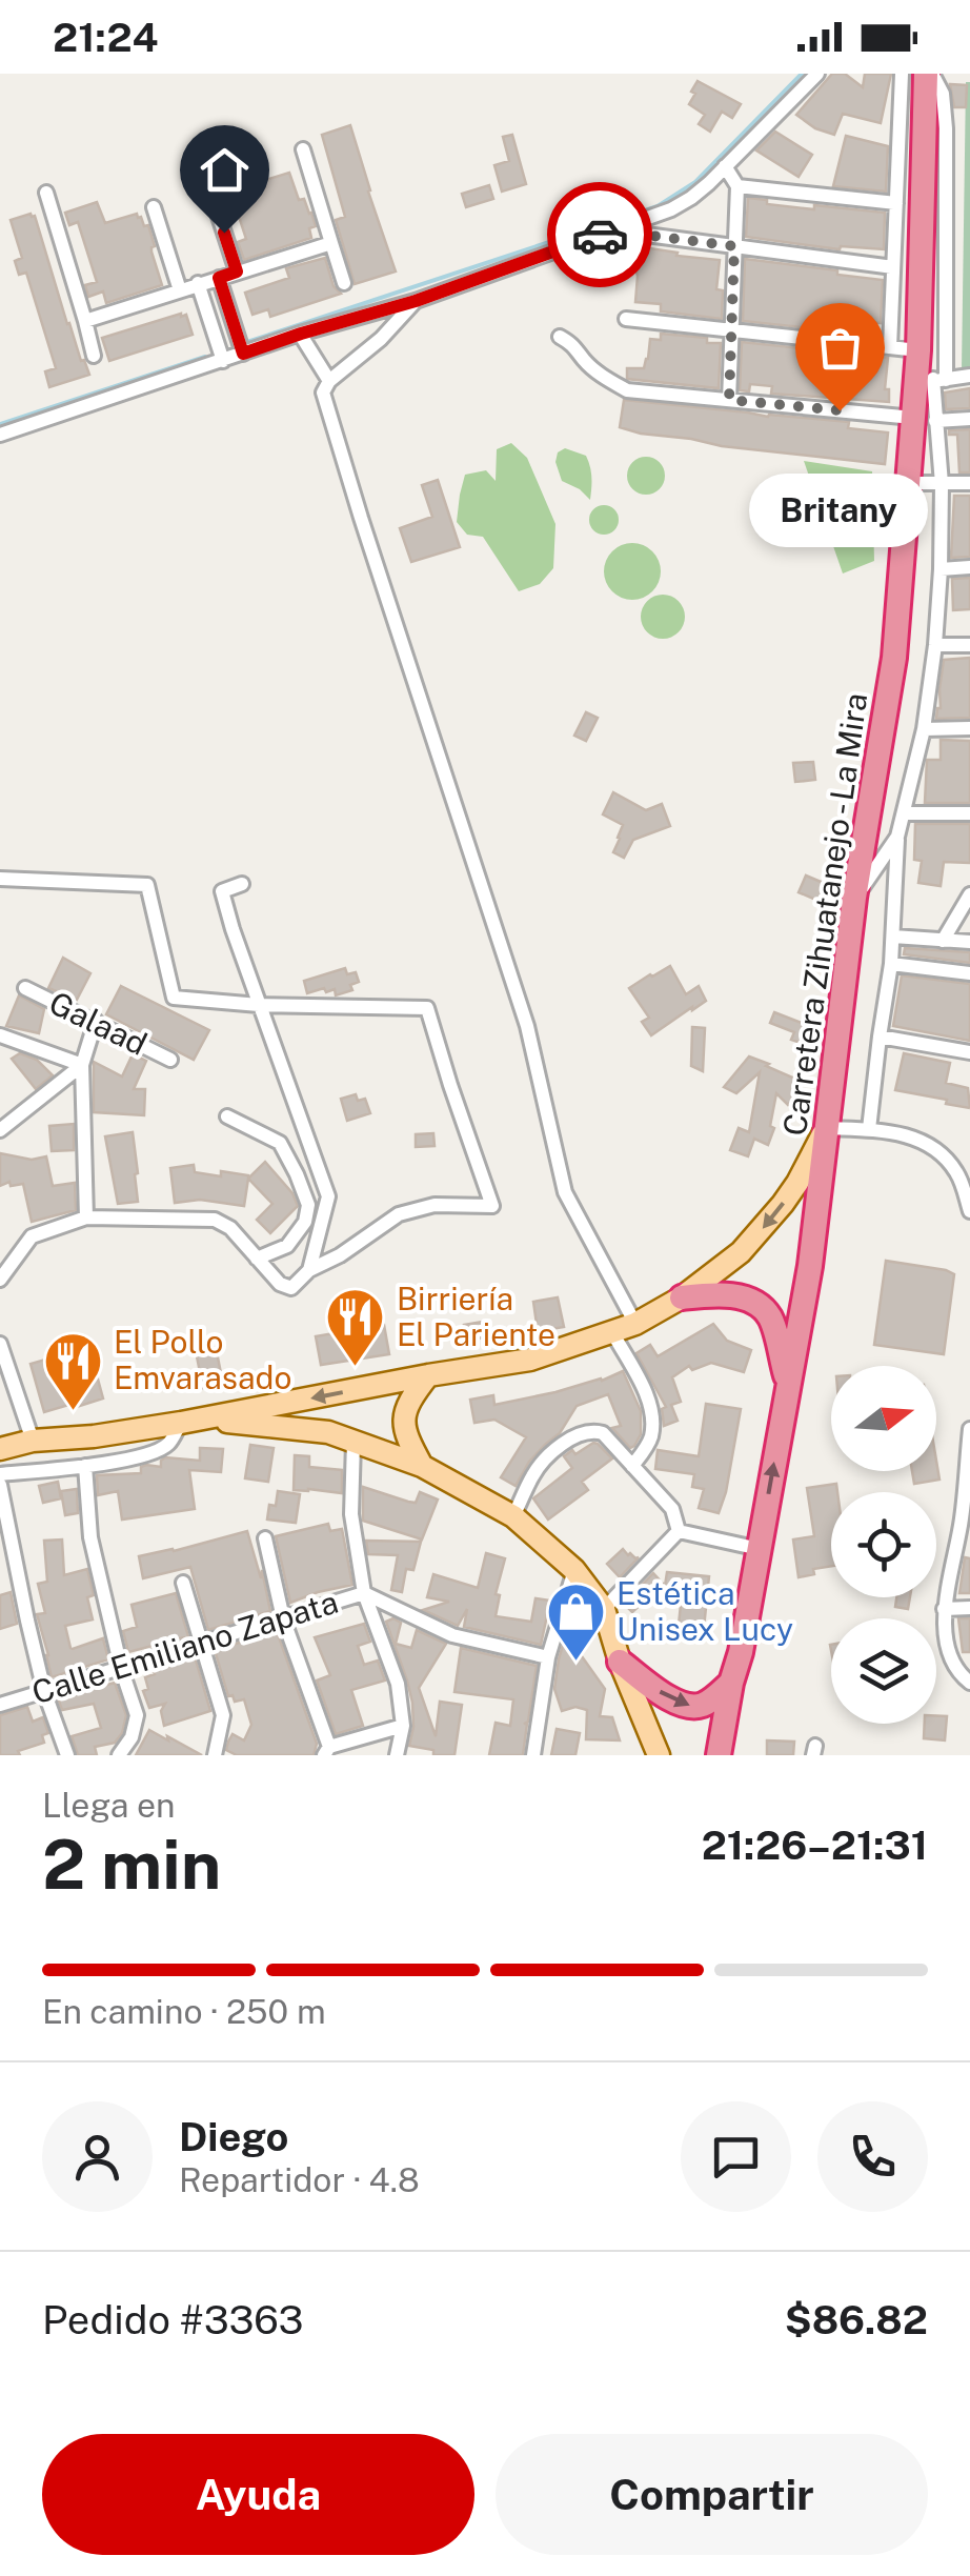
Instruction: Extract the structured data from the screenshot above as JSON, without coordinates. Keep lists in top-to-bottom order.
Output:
{
  "streets": {
    "highway": ["Carretera Zihuatanejo - La Mira"],
    "street": ["Galaad", "Calle Emiliano Zapata"]
  },
  "places": {
    "other": ["Britany"],
    "restaurant": ["Birriería El Pariente", "El Pollo Emvarasado"],
    "shop": ["Estética Unisex Lucy"]
  },
  "north": "right",
  "page": {
    "status": "21:24",
    "bubble": "Britany",
    "heading": ["2 min", "Llega en", "21:26–21:31"],
    "panel": [
      "Diego",
      "Repartidor · 4.8",
      "Pedido #3363",
      "$86.82"
    ],
    "bar": "En camino · 250 m",
    "buttons": ["Ayuda", "Compartir"]
  }
}
